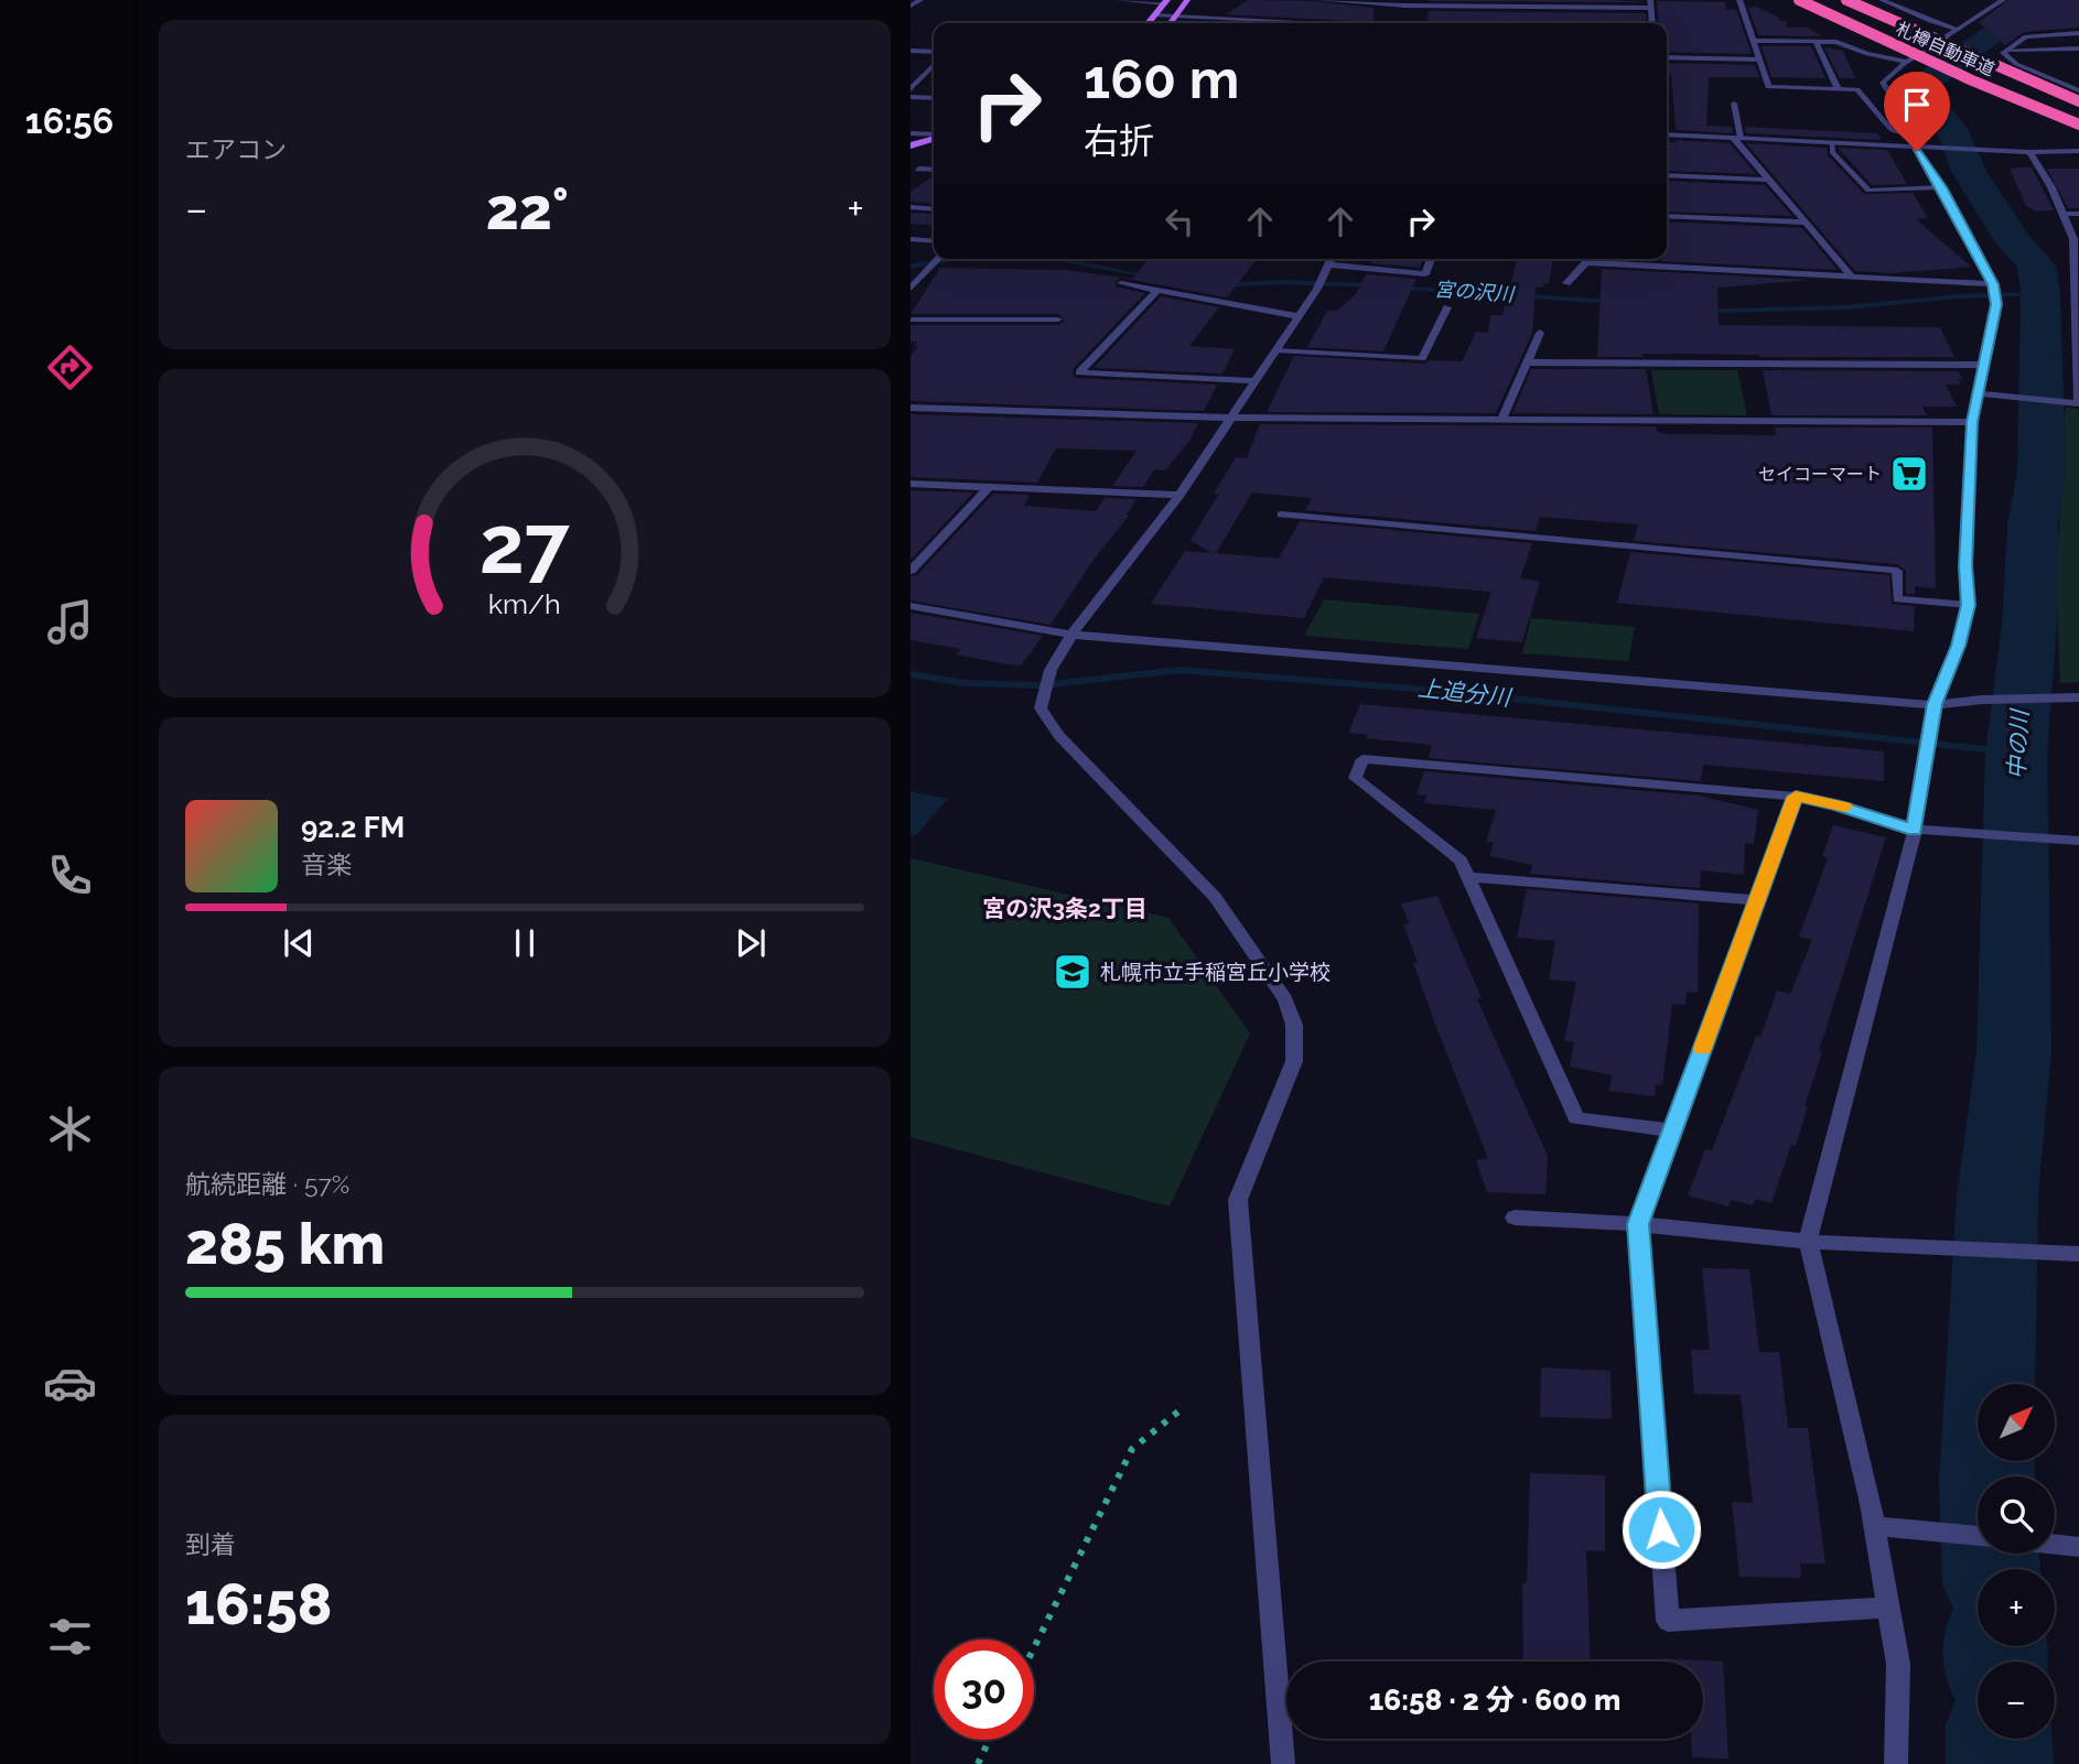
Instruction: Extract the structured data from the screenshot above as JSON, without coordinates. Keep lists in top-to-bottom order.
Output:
{
  "streets": {
    "highway": ["札樽自動車道"]
  },
  "districts": ["宮の沢3条2丁目"],
  "water": ["宮の沢川", "上追分川", "中の川"],
  "places": {
    "supermarket": ["セイコーマート"],
    "school or university": ["札幌市立手稲宮丘小学校"]
  },
  "north": "top right",
  "page": {
    "tabs": "16:56",
    "tile": [
      "エアコン",
      ["航続距離 · 57%", "285 km"],
      ["到着", "16:58"]
    ],
    "turn": ["160 m", "右折"],
    "heat": ["−", "22°", "+"],
    "song": ["92.2 FM", "音楽"],
    "map_buttons": ["+", "−"],
    "limit": "30",
    "trip": "16:58 · 2 分 · 600 m",
    "gauge": ["27", "km/h"]
  }
}
